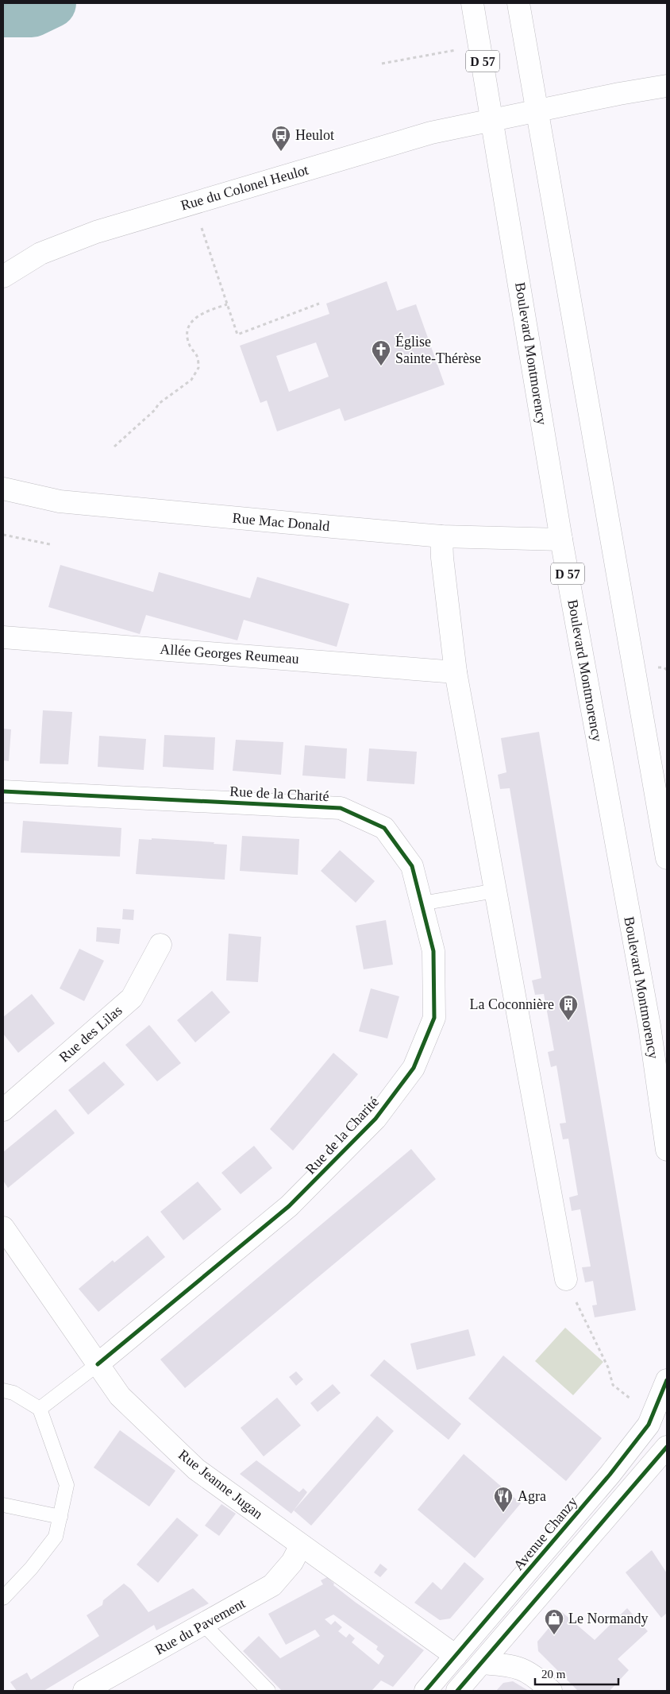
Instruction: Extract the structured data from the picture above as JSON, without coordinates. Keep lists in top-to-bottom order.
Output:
{
  "streets": {
    "street": [
      "D 57",
      "Rue du Colonel Heulot",
      "Boulevard Montmorency",
      "Rue Mac Donald",
      "Allée Georges Reumeau",
      "Rue de la Charité",
      "Rue des Lilas",
      "Rue Jeanne Jugan",
      "Avenue Chanzy",
      "Rue du Pavement"
    ]
  },
  "crossings": [
    ["Rue du Colonel Heulot", "Boulevard Montmorency"],
    ["Boulevard Montmorency", "Rue Mac Donald"],
    ["Rue de la Charité", "Rue Jeanne Jugan"],
    ["Rue Jeanne Jugan", "Avenue Chanzy"],
    ["Rue Jeanne Jugan", "Rue du Pavement"]
  ],
  "places": {
    "bus stop": ["Heulot"],
    "church": ["Église Sainte-Thérèse"],
    "building": ["La Coconnière"],
    "restaurant": ["Agra"],
    "shop": ["Le Normandy"]
  },
  "scale_bar": "20 m"
}
